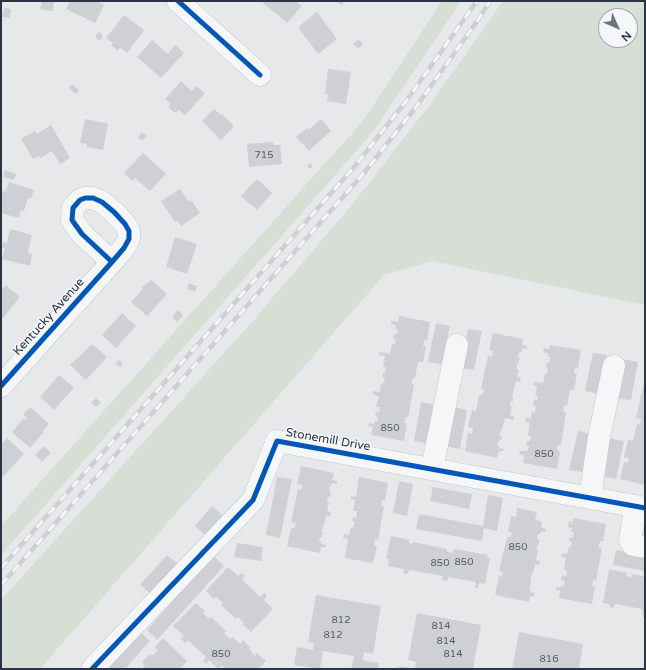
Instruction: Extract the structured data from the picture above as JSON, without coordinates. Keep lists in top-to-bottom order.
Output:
{
  "streets": {
    "street": ["Kentucky Avenue", "Stonemill Drive"]
  },
  "house_numbers": [
    "715",
    "850",
    "850",
    "850",
    "850",
    "850",
    "812",
    "814",
    "812",
    "814",
    "850",
    "814",
    "816"
  ],
  "north": "bottom right"
}
